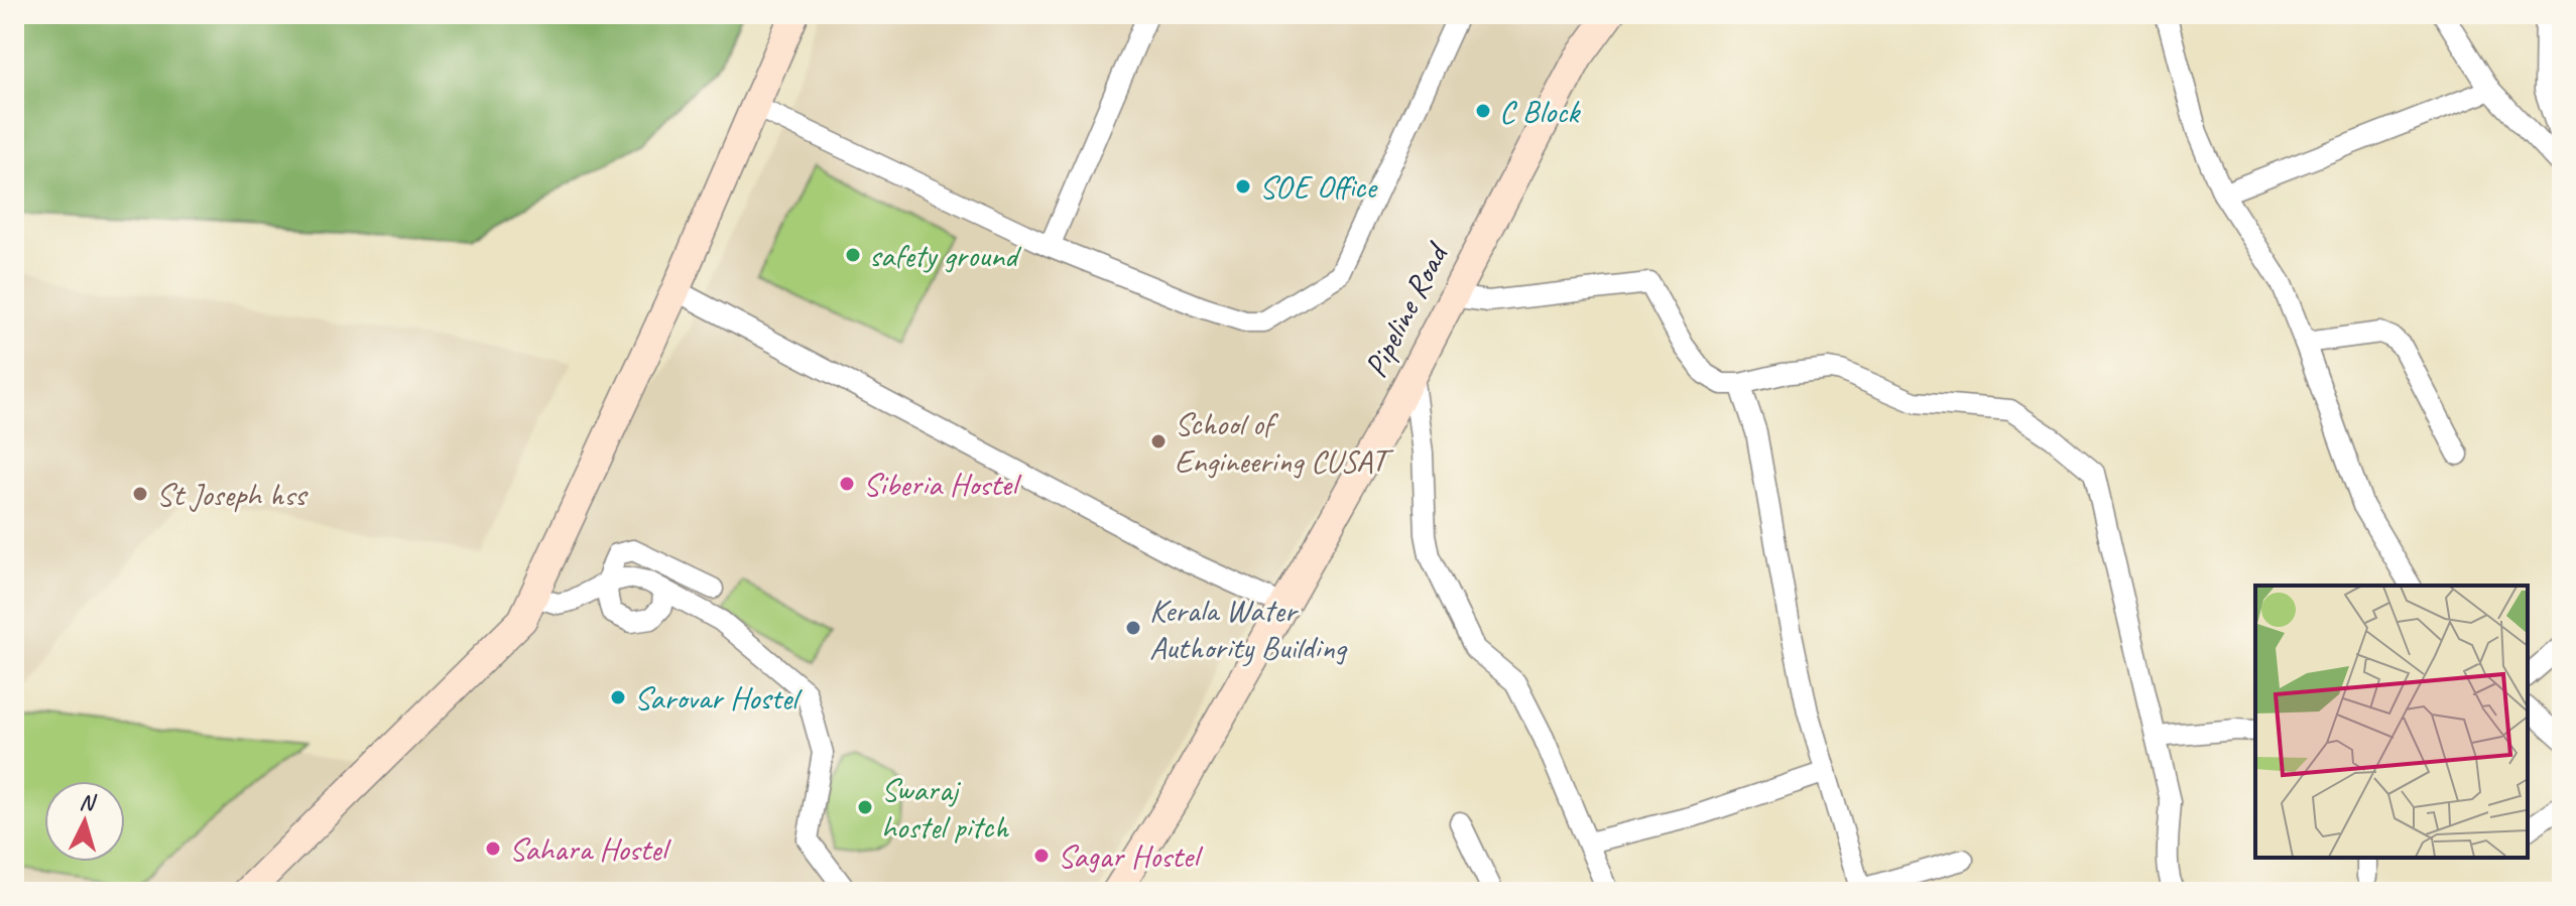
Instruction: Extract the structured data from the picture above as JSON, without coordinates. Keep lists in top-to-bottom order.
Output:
{
  "streets": {
    "street": ["Pipeline Road"]
  },
  "places": [
    "C Block",
    "SOE Office",
    "safety ground",
    "School of Engineering CUSAT",
    "Siberia Hostel",
    "St Joseph hss",
    "Kerala Water Authority Building",
    "Sarovar Hostel",
    "Swaraj hostel pitch",
    "Sahara Hostel",
    "Sagar Hostel"
  ],
  "north": "top"
}
